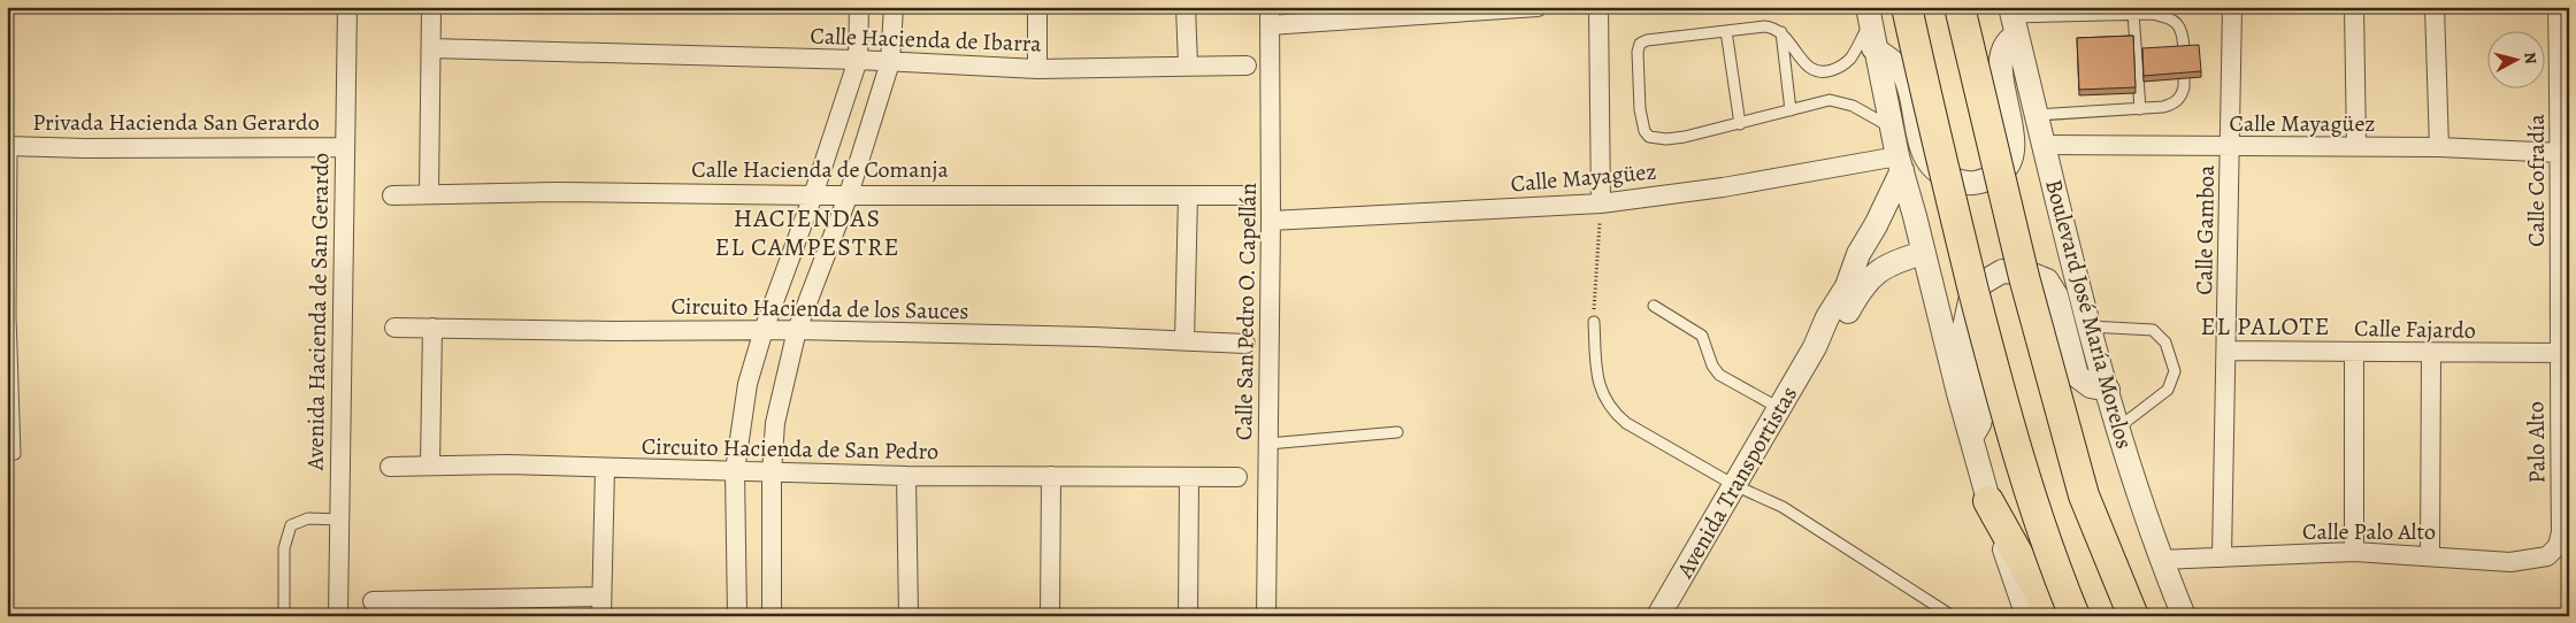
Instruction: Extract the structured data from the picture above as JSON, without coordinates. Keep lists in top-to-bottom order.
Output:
{
  "streets": {
    "street": [
      "Calle Hacienda de Ibarra",
      "Privada Hacienda San Gerardo",
      "Calle Mayagüez",
      "Calle Hacienda de Comanja",
      "Calle Cofradía",
      "Calle Gamboa",
      "Circuito Hacienda de los Sauces",
      "Avenida Hacienda de San Gerardo",
      "Calle San Pedro O. Capellán",
      "Boulevard José María Morelos",
      "Calle Fajardo",
      "Palo Alto",
      "Circuito Hacienda de San Pedro",
      "Avenida Transportistas",
      "Calle Palo Alto"
    ]
  },
  "crossings": [
    ["Privada Hacienda San Gerardo", "Avenida Hacienda de San Gerardo"],
    ["Calle Mayagüez", "Calle Cofradía"],
    ["Calle Mayagüez", "Calle Gamboa"],
    ["Calle Mayagüez", "Calle San Pedro O. Capellán"],
    ["Calle Mayagüez", "Boulevard José María Morelos"],
    ["Calle Mayagüez", "Avenida Transportistas"],
    ["Calle Cofradía", "Calle Fajardo"],
    ["Calle Cofradía", "Palo Alto"],
    ["Calle Gamboa", "Calle Fajardo"],
    ["Calle Gamboa", "Calle Palo Alto"],
    ["Boulevard José María Morelos", "Calle Palo Alto"],
    ["Calle Fajardo", "Palo Alto"],
    ["Palo Alto", "Calle Palo Alto"]
  ],
  "districts": ["HACIENDAS EL CAMPESTRE", "EL PALOTE"],
  "north": "right"
}
